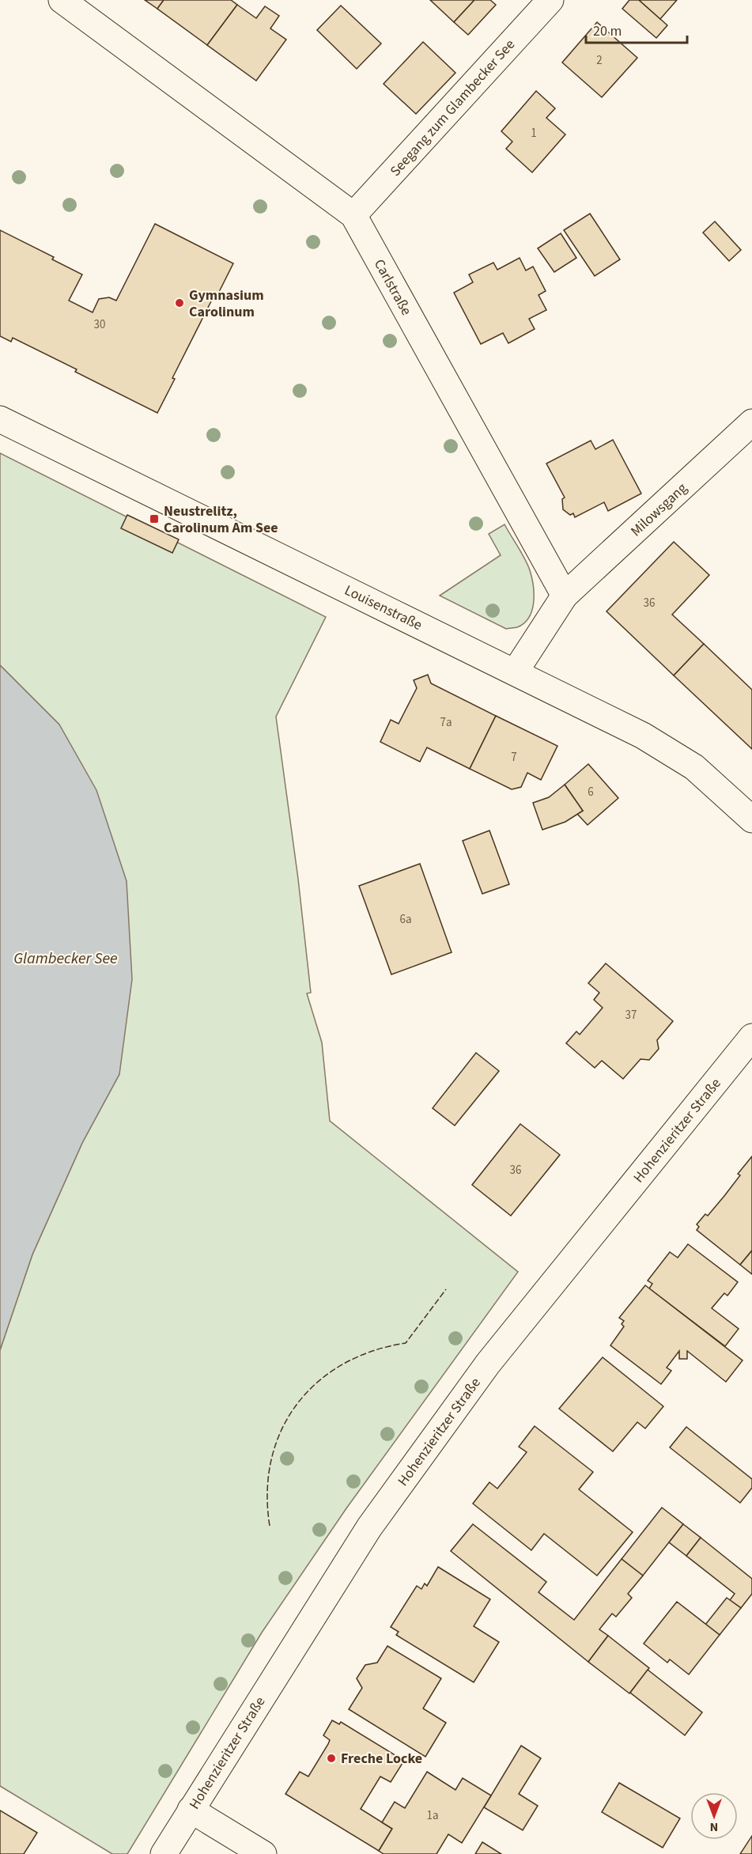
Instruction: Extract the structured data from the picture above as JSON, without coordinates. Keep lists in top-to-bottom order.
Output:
{
  "streets": {
    "street": [
      "Seegang zum Glambecker See",
      "Carlstraße",
      "Milowsgang",
      "Louisenstraße",
      "Hohenzieritzer Straße"
    ]
  },
  "crossings": [
    ["Seegang zum Glambecker See", "Carlstraße"],
    ["Carlstraße", "Milowsgang"]
  ],
  "water": ["Glambecker See"],
  "places": {
    "other": ["Gymnasium Carolinum", "Freche Locke"],
    "transit": ["Neustrelitz, Carolinum Am See"]
  },
  "house_numbers": [
    "2",
    "1",
    "30",
    "36",
    "7a",
    "7",
    "6",
    "6a",
    "37",
    "36",
    "1a"
  ],
  "scale_bar": "20 m",
  "north": "bottom"
}
